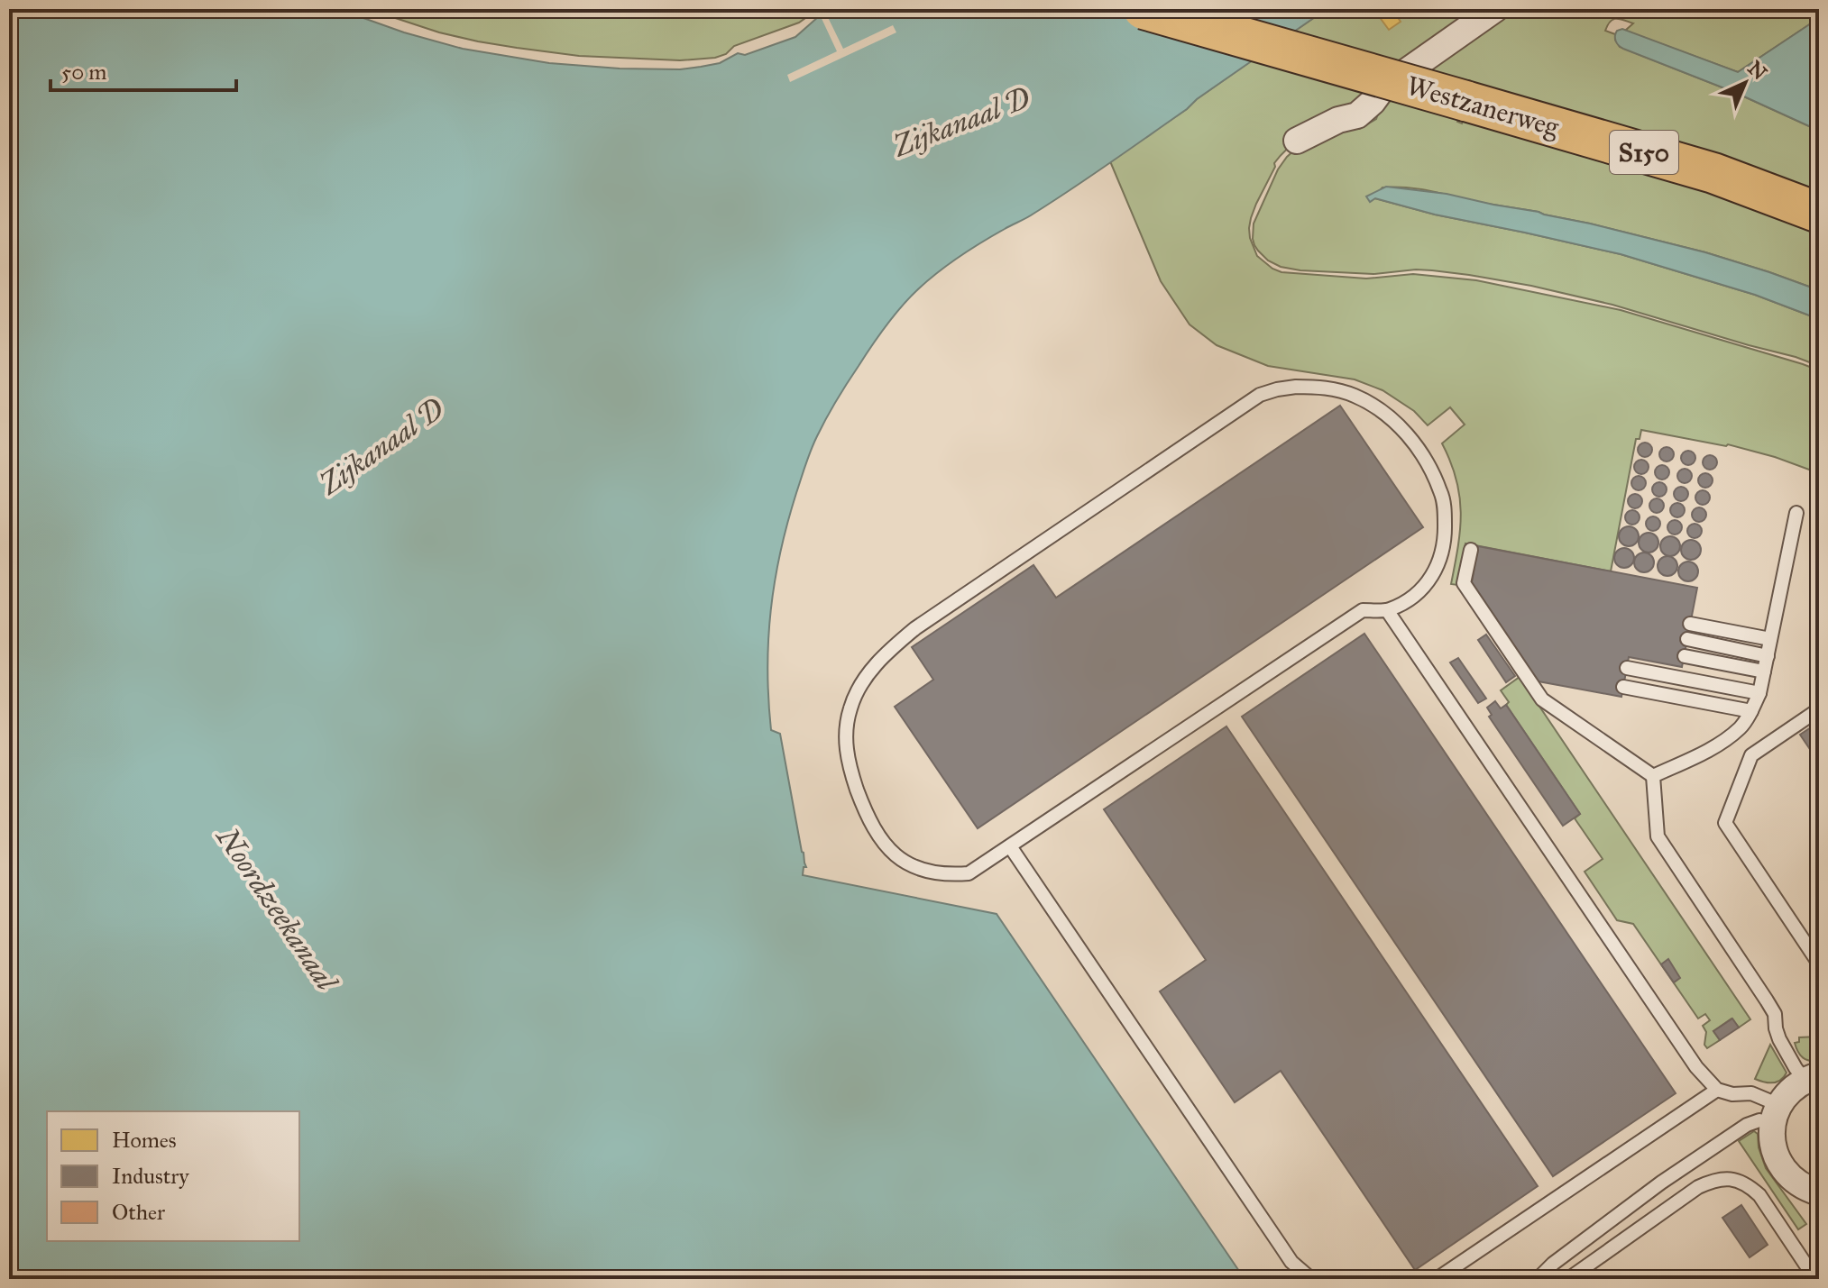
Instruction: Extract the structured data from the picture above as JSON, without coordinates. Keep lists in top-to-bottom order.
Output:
{
  "streets": {
    "main road": ["Westzanerweg", "S150"]
  },
  "water": ["Zijkanaal D", "Noordzeekanaal"],
  "legend": ["Homes", "Industry", "Other"],
  "scale_bar": "50 m",
  "north": "top right"
}
